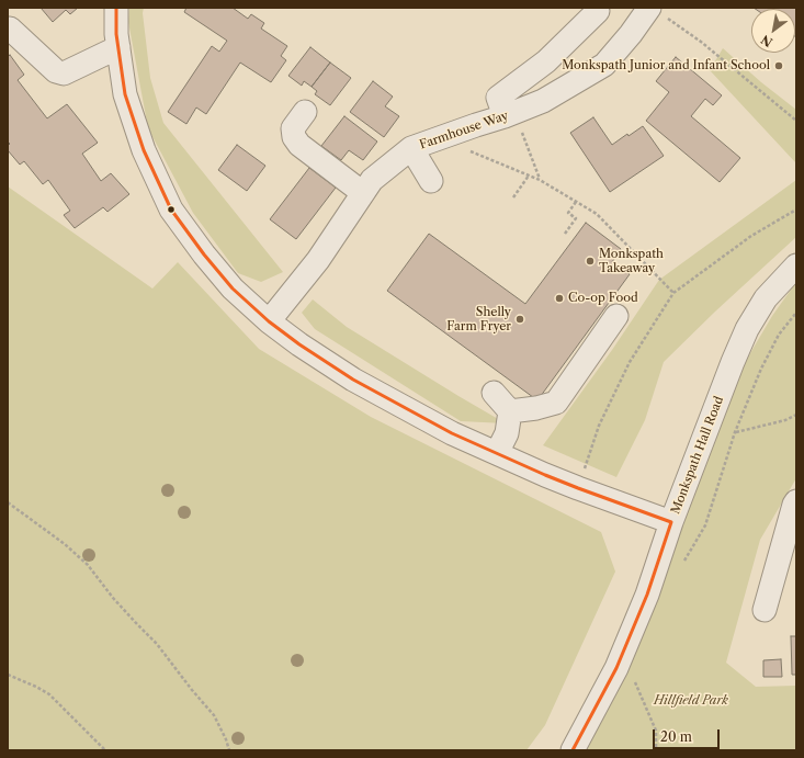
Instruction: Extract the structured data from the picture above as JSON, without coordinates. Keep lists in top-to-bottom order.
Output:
{
  "streets": {
    "street": ["Farmhouse Way", "Monkspath Hall Road"]
  },
  "parks": ["Hillfield Park"],
  "places": [
    "Monkspath Junior and Infant School",
    "Monkspath Takeaway",
    "Co-op Food",
    "Shelly Farm Fryer"
  ],
  "scale_bar": "20 m",
  "north": "bottom left"
}
